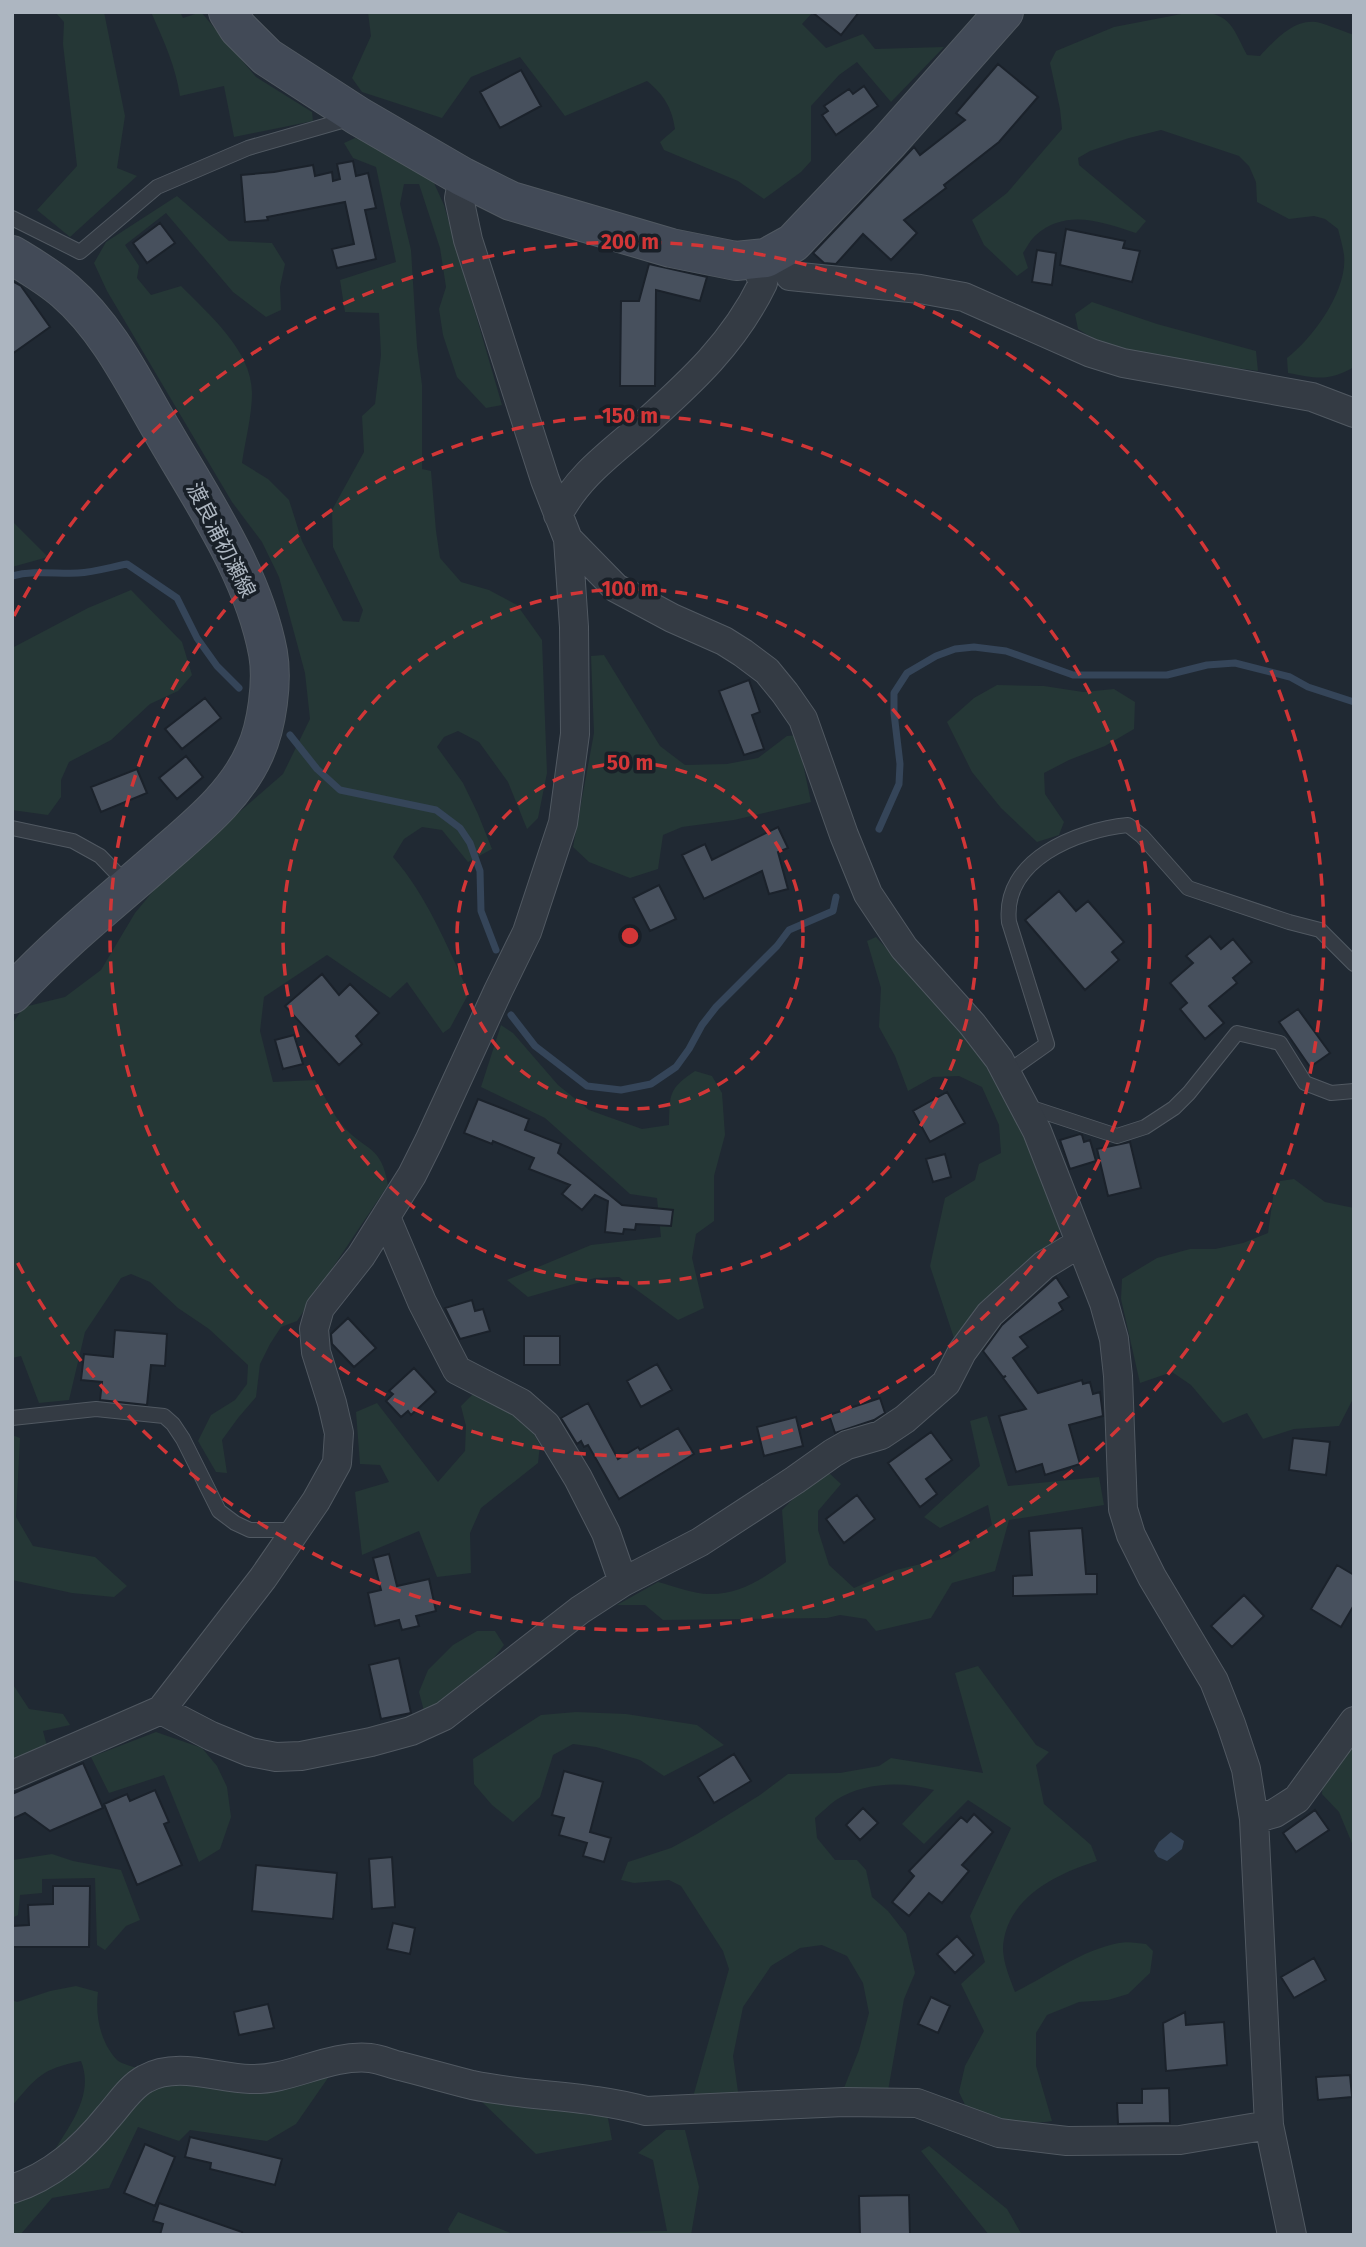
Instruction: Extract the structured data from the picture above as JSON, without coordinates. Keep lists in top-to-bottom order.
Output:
{
  "streets": {
    "street": ["渡良浦初瀬線"]
  },
  "rings": [
    "200 m",
    "150 m",
    "100 m",
    "50 m"
  ]
}
